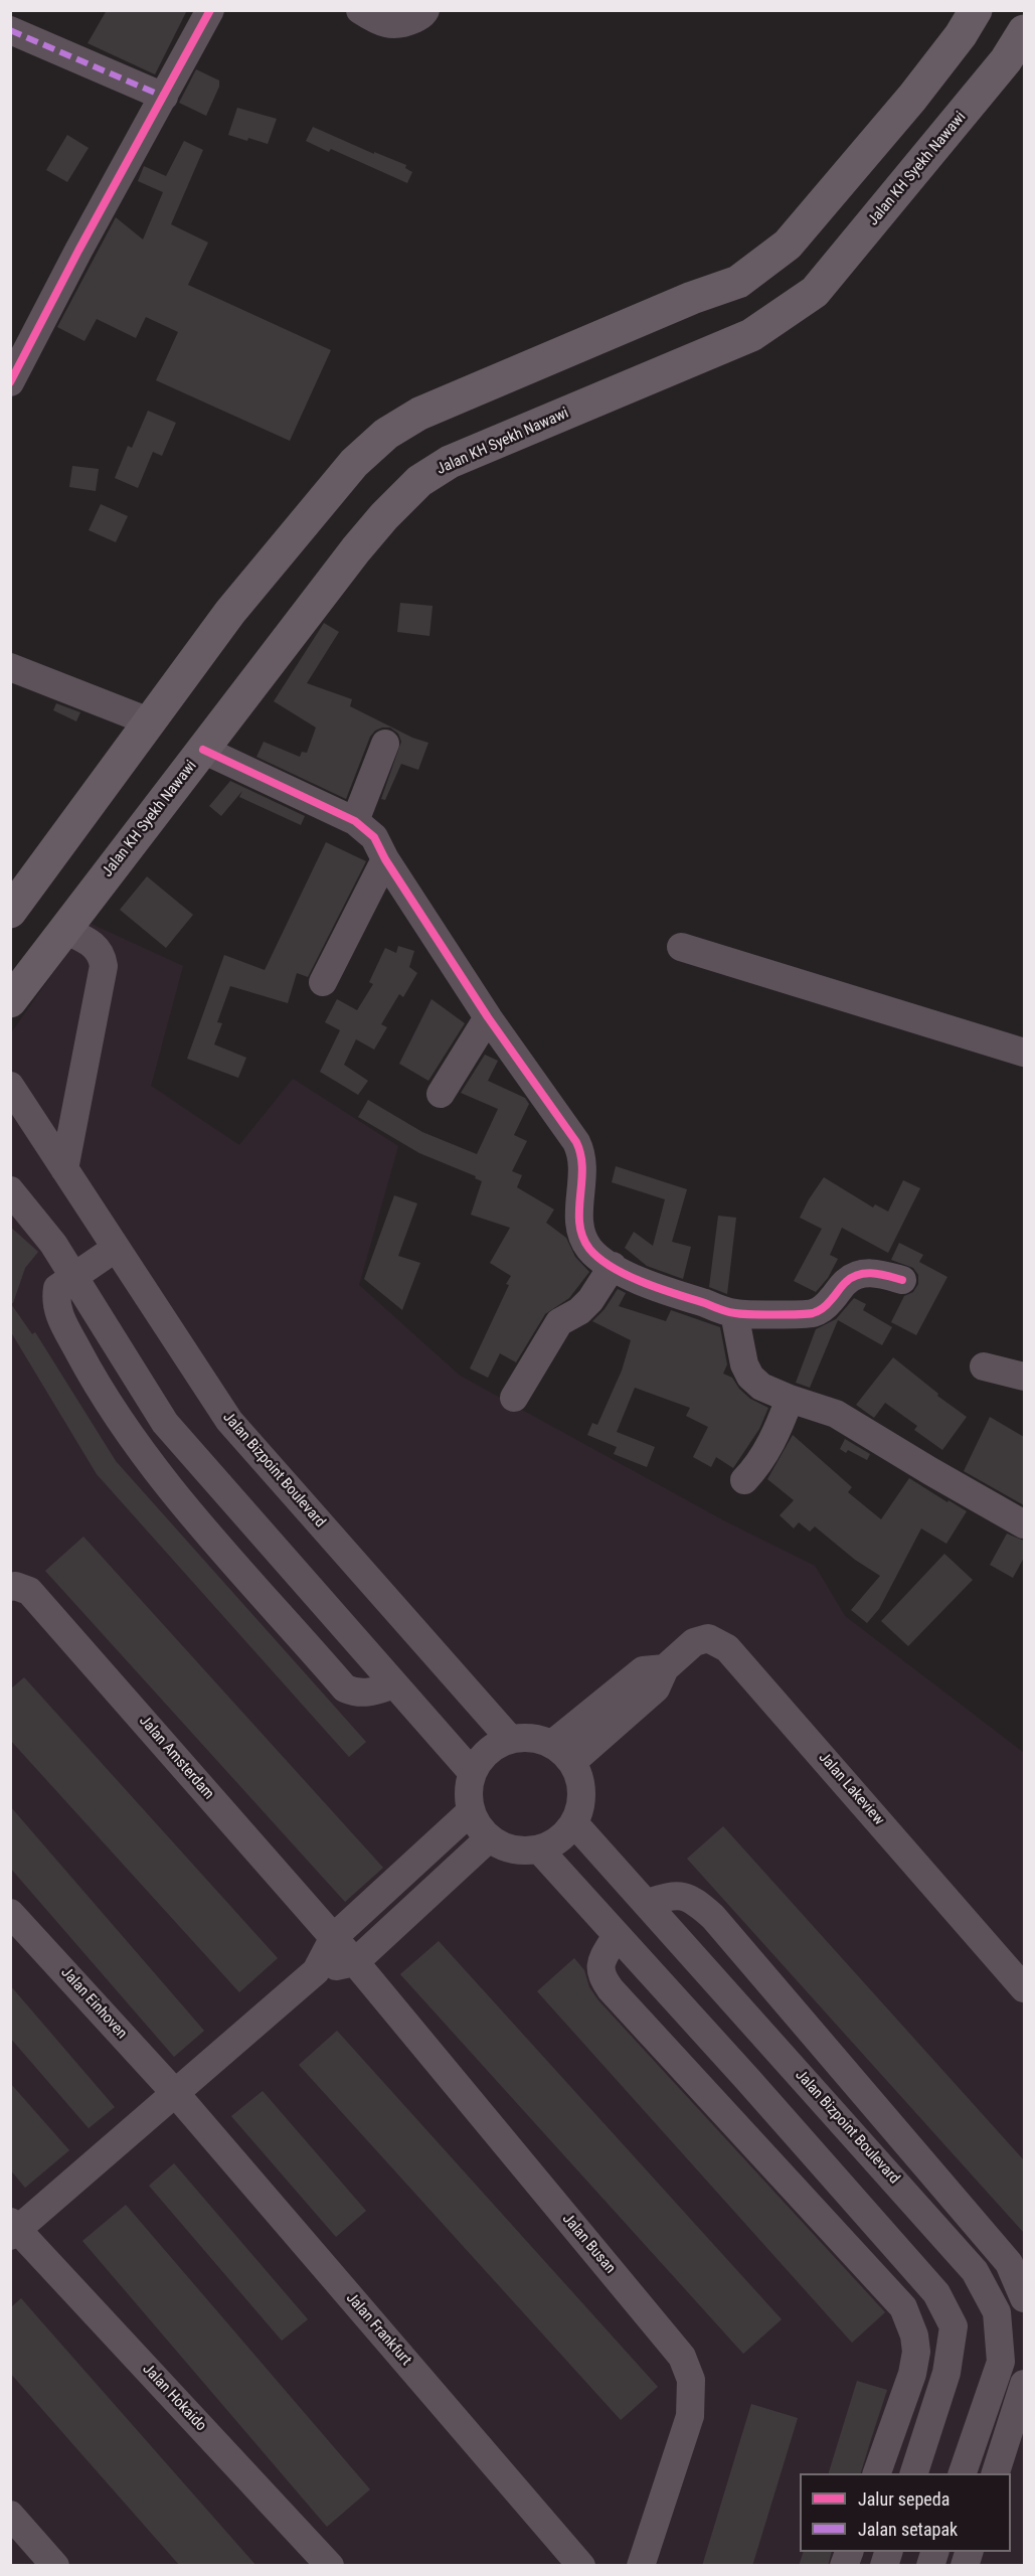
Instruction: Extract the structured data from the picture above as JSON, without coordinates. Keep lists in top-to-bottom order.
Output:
{
  "streets": {
    "main road": ["Jalan KH Syekh Nawawi"],
    "street": [
      "Jalan Bizpoint Boulevard",
      "Jalan Amsterdam",
      "Jalan Lakeview",
      "Jalan Einhoven",
      "Jalan Busan",
      "Jalan Frankfurt",
      "Jalan Hokaido"
    ]
  },
  "crossings": [
    ["Jalan Bizpoint Boulevard", "Jalan Lakeview"],
    ["Jalan Amsterdam", "Jalan Busan"],
    ["Jalan Einhoven", "Jalan Frankfurt"]
  ],
  "legend": ["Jalur sepeda", "Jalan setapak"]
}
